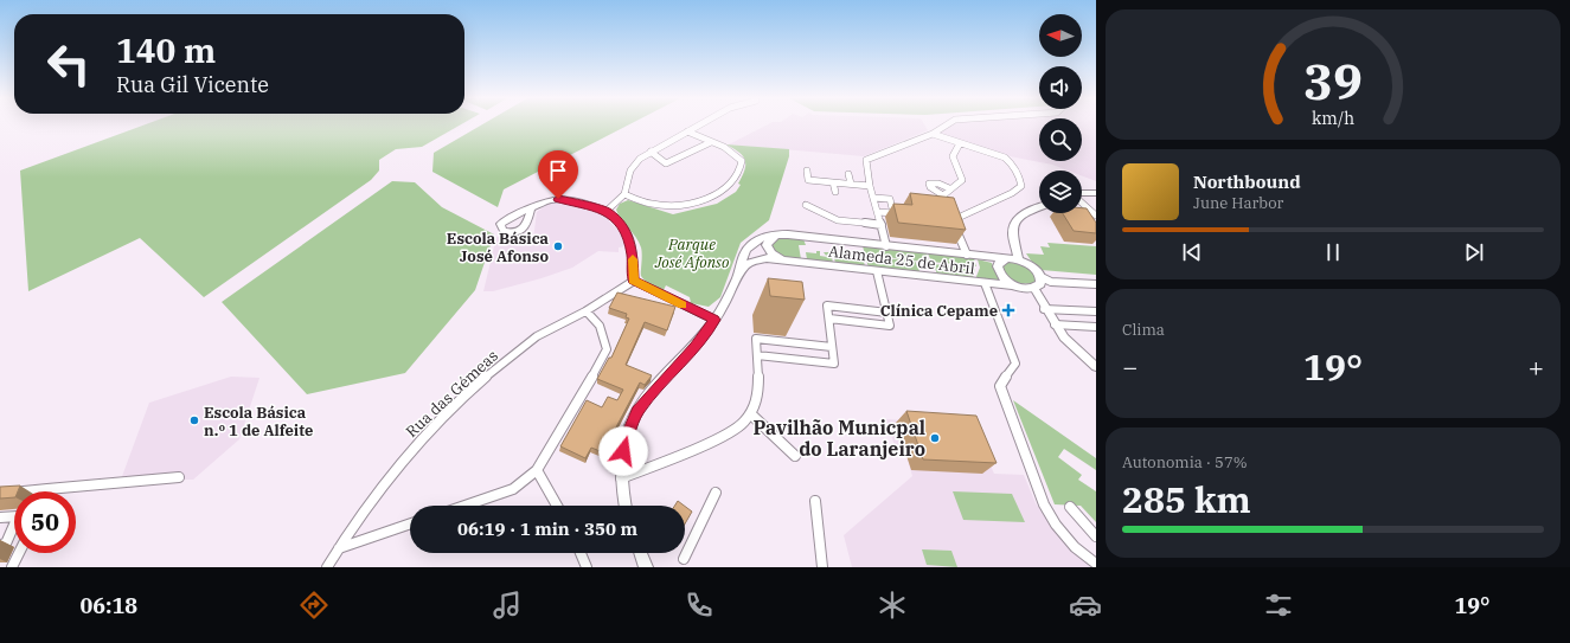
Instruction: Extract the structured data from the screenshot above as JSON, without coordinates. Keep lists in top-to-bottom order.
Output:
{
  "streets": {
    "main road": ["Alameda 25 de Abril"],
    "street": ["Rua das Gémeas"]
  },
  "parks": ["Parque José Afonso"],
  "places": {
    "other": ["Escola Básica José Afonso", "Escola Básica n.º 1 de Alfeite", "Pavilhão Municpal do Laranjeiro"],
    "health": ["Clínica Cepame"]
  },
  "north": "left",
  "page": {
    "turn": ["140 m", "Rua Gil Vicente"],
    "song": ["Northbound", "June Harbor"],
    "tile": [
      "Clima",
      ["Autonomia · 57%", "285 km"]
    ],
    "heat": ["−", "19°", "+"],
    "limit": "50",
    "trip": "06:19 · 1 min · 350 m",
    "tabs": ["06:18", "19°"],
    "gauge": ["39", "km/h"]
  }
}
